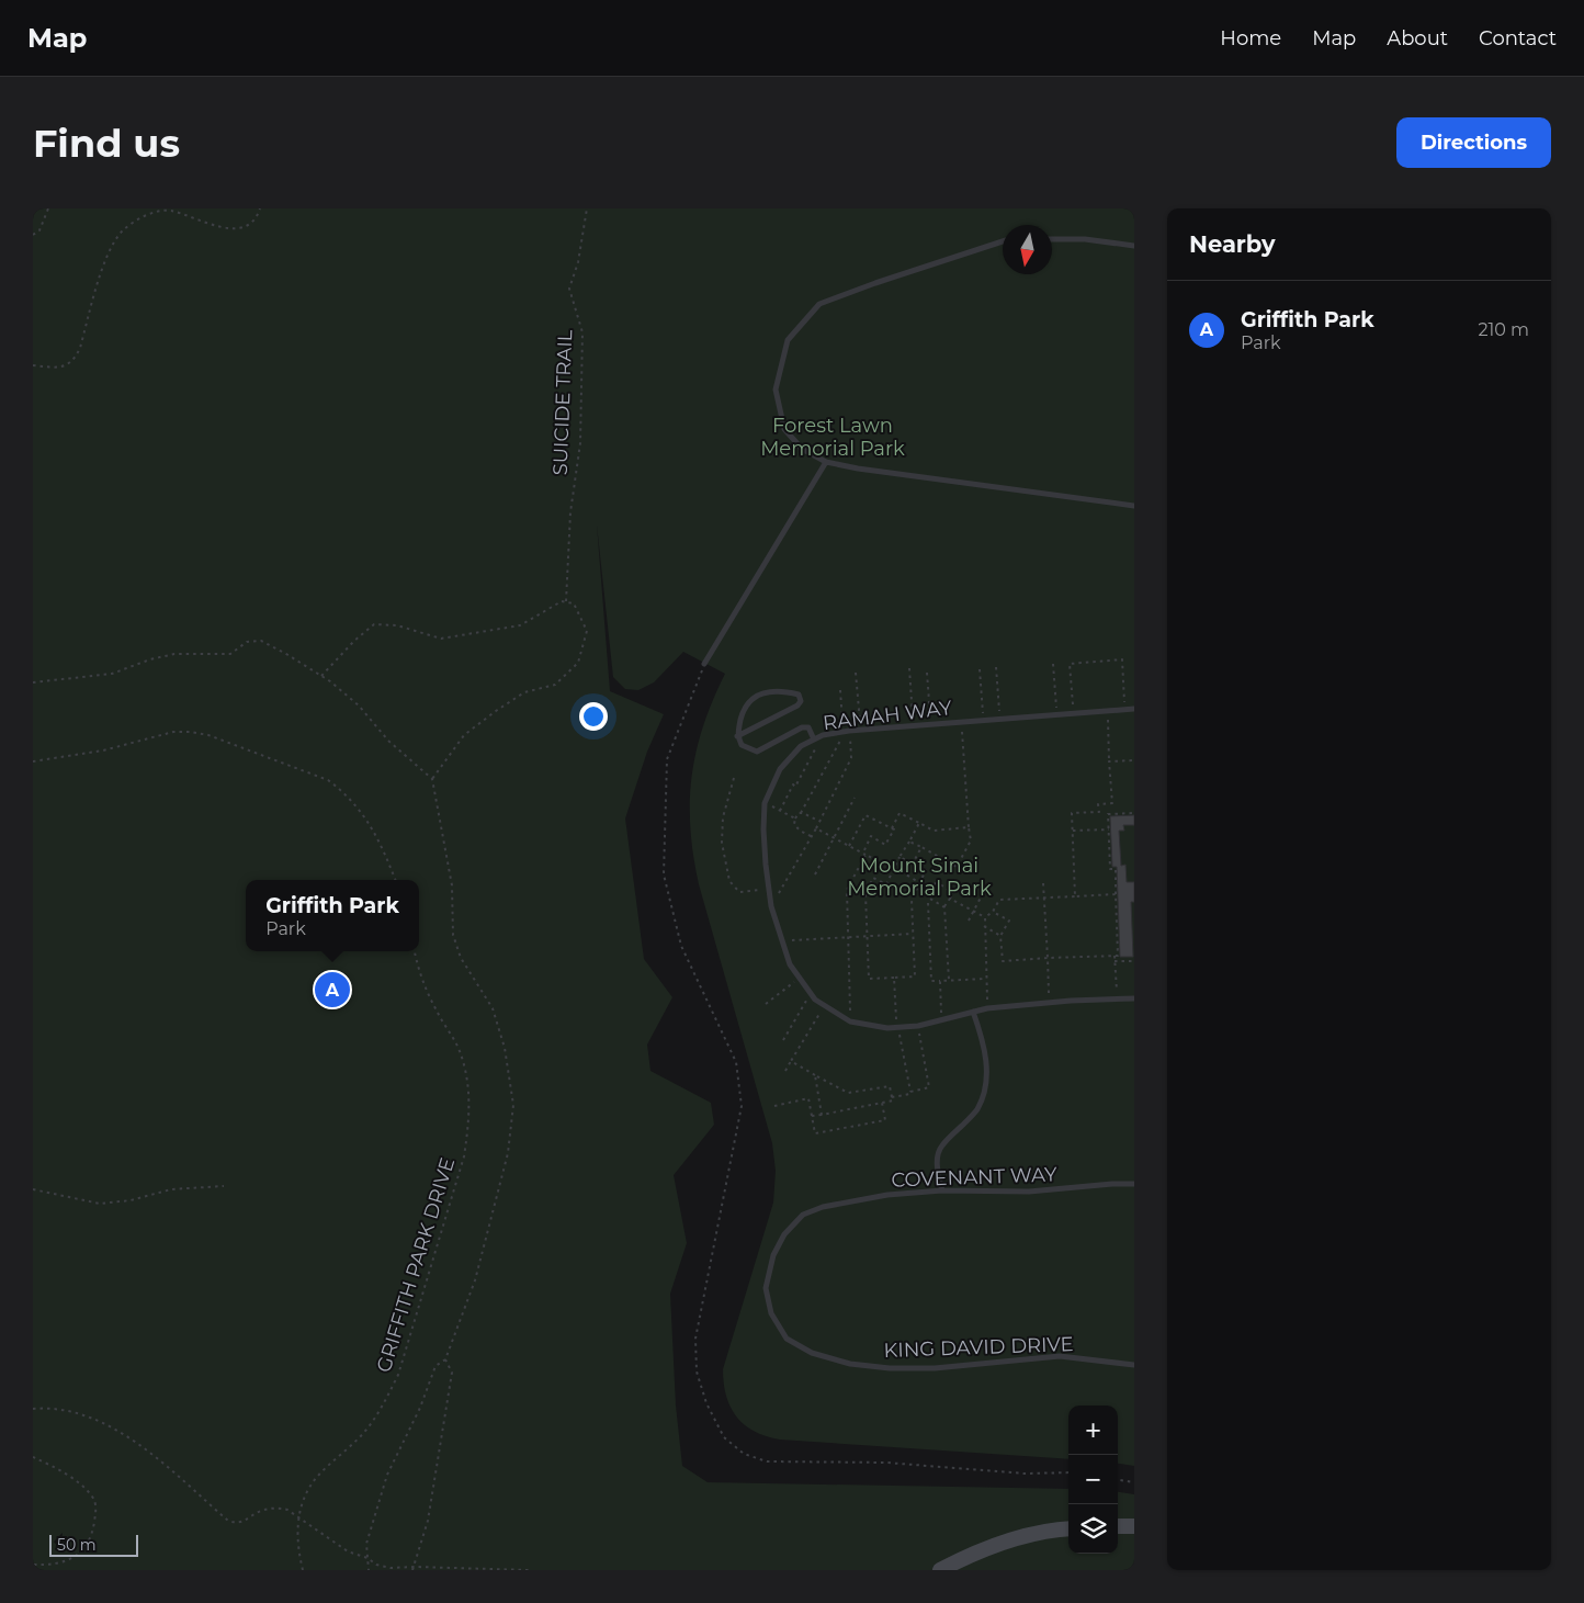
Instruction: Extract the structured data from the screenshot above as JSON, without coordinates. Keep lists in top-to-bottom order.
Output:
{
  "streets": {
    "lane": ["RAMAH WAY", "COVENANT WAY", "KING DAVID DRIVE"],
    "path": ["SUICIDE TRAIL", "GRIFFITH PARK DRIVE"]
  },
  "crossings": [
    ["COVENANT WAY", "KING DAVID DRIVE"]
  ],
  "parks": ["Forest Lawn Memorial Park", "Mount Sinai Memorial Park"],
  "scale_bar": "50 m",
  "north": "bottom",
  "page": {
    "header": "Map",
    "nav": [
      "Home",
      "Map",
      "About",
      "Contact"
    ],
    "buttons": "Directions",
    "title": "Find us",
    "heading": "Nearby",
    "list": [
      {
        "mark": "A",
        "name": "Griffith Park",
        "note": "Park",
        "value": "210 m"
      }
    ],
    "popup": ["Griffith Park", "Park"],
    "pins": "A",
    "map_buttons": ["+", "−"],
    "scale": "50 m"
  }
}
